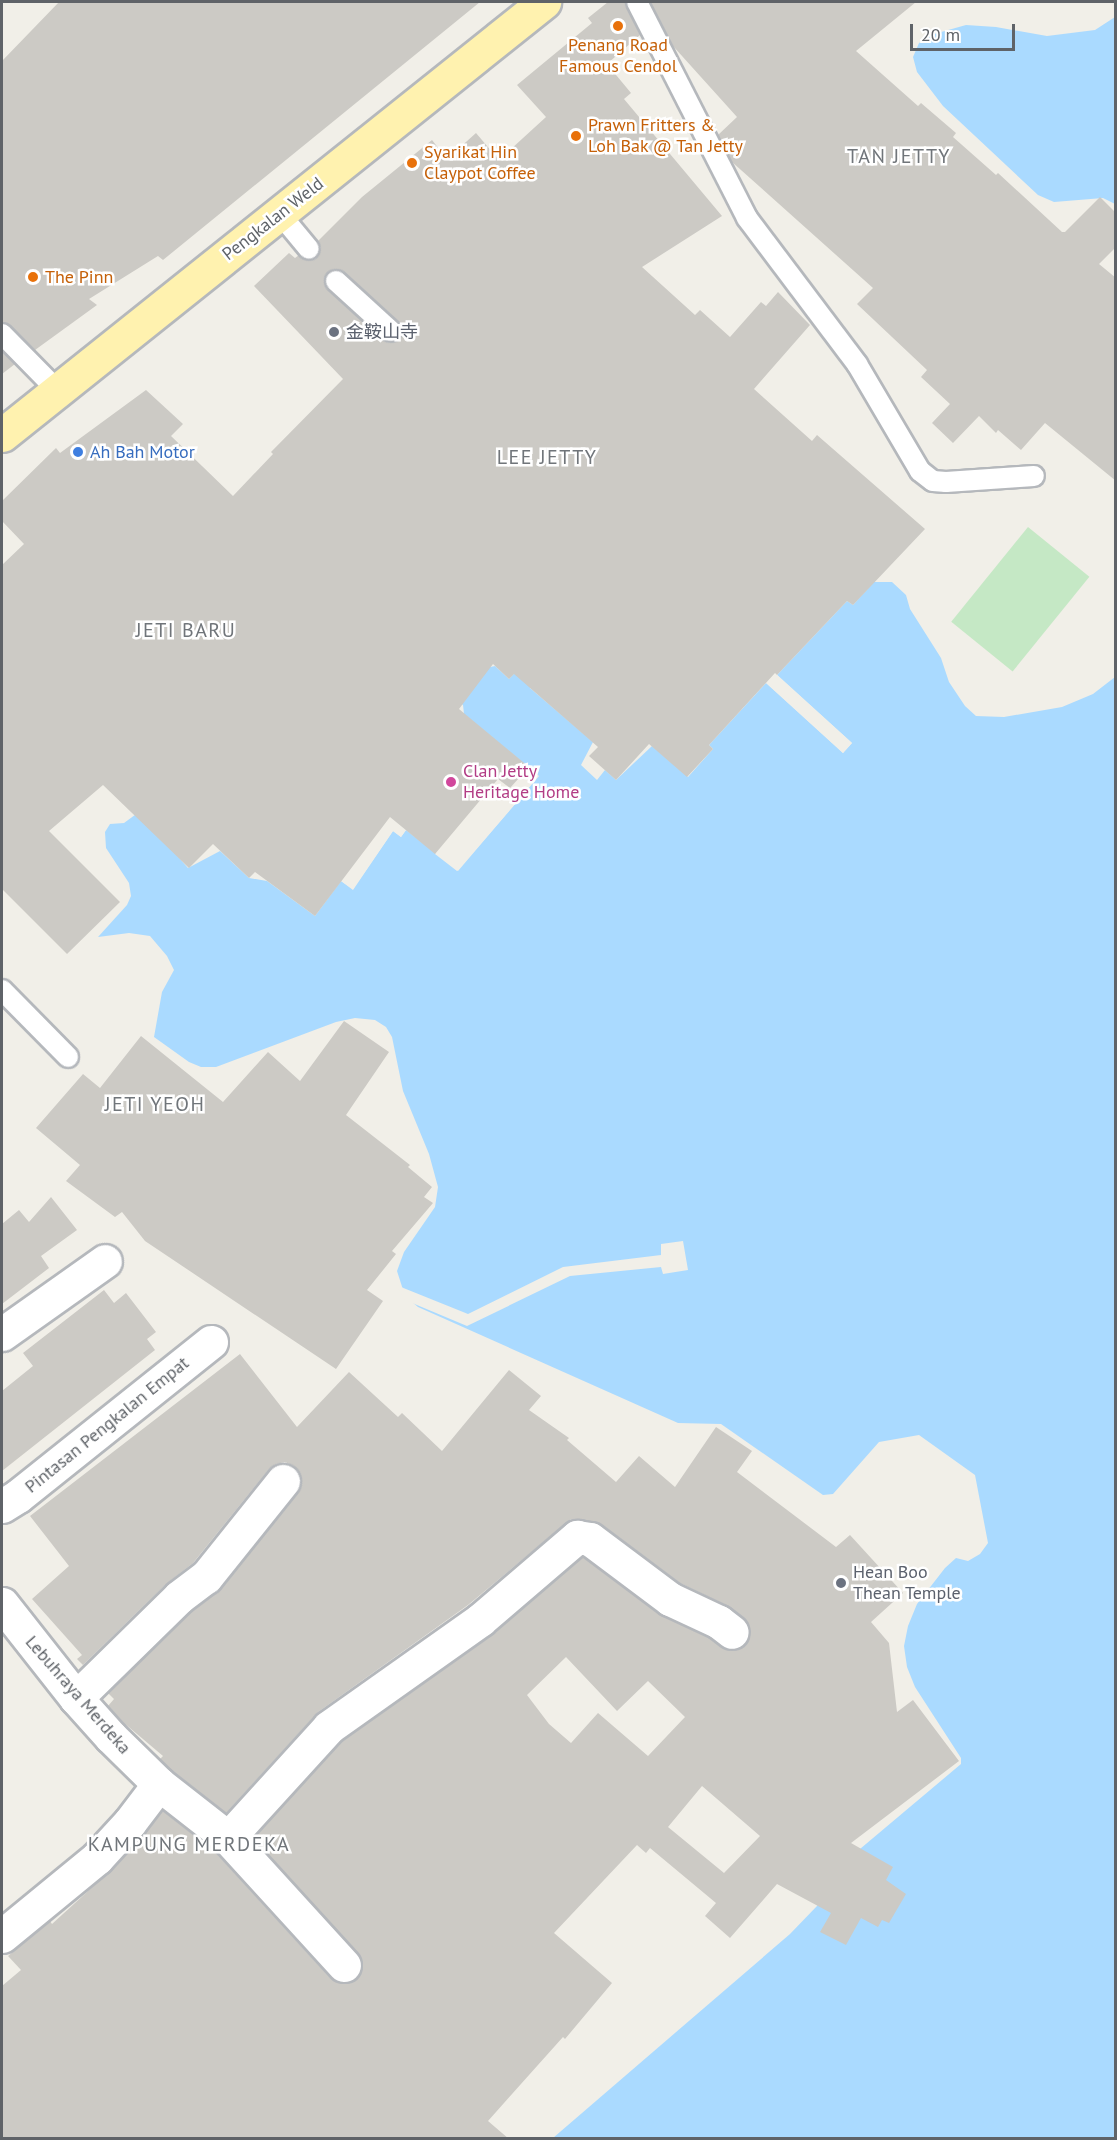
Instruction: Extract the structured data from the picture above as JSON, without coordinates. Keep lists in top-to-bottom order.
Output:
{
  "streets": {
    "main road": ["Pengkalan Weld"],
    "street": ["Pintasan Pengkalan Empat", "Lebuhraya Merdeka"]
  },
  "districts": [
    "TAN JETTY",
    "LEE JETTY",
    "JETI BARU",
    "JETI YEOH",
    "KAMPUNG MERDEKA"
  ],
  "places": [
    "Penang Road Famous Cendol",
    "Prawn Fritters & Loh Bak @ Tan Jetty",
    "Syarikat Hin Claypot Coffee",
    "The Pinn",
    "金鞍山寺",
    "Ah Bah Motor",
    "Clan Jetty Heritage Home",
    "Hean Boo Thean Temple"
  ],
  "scale_bar": "20 m"
}
